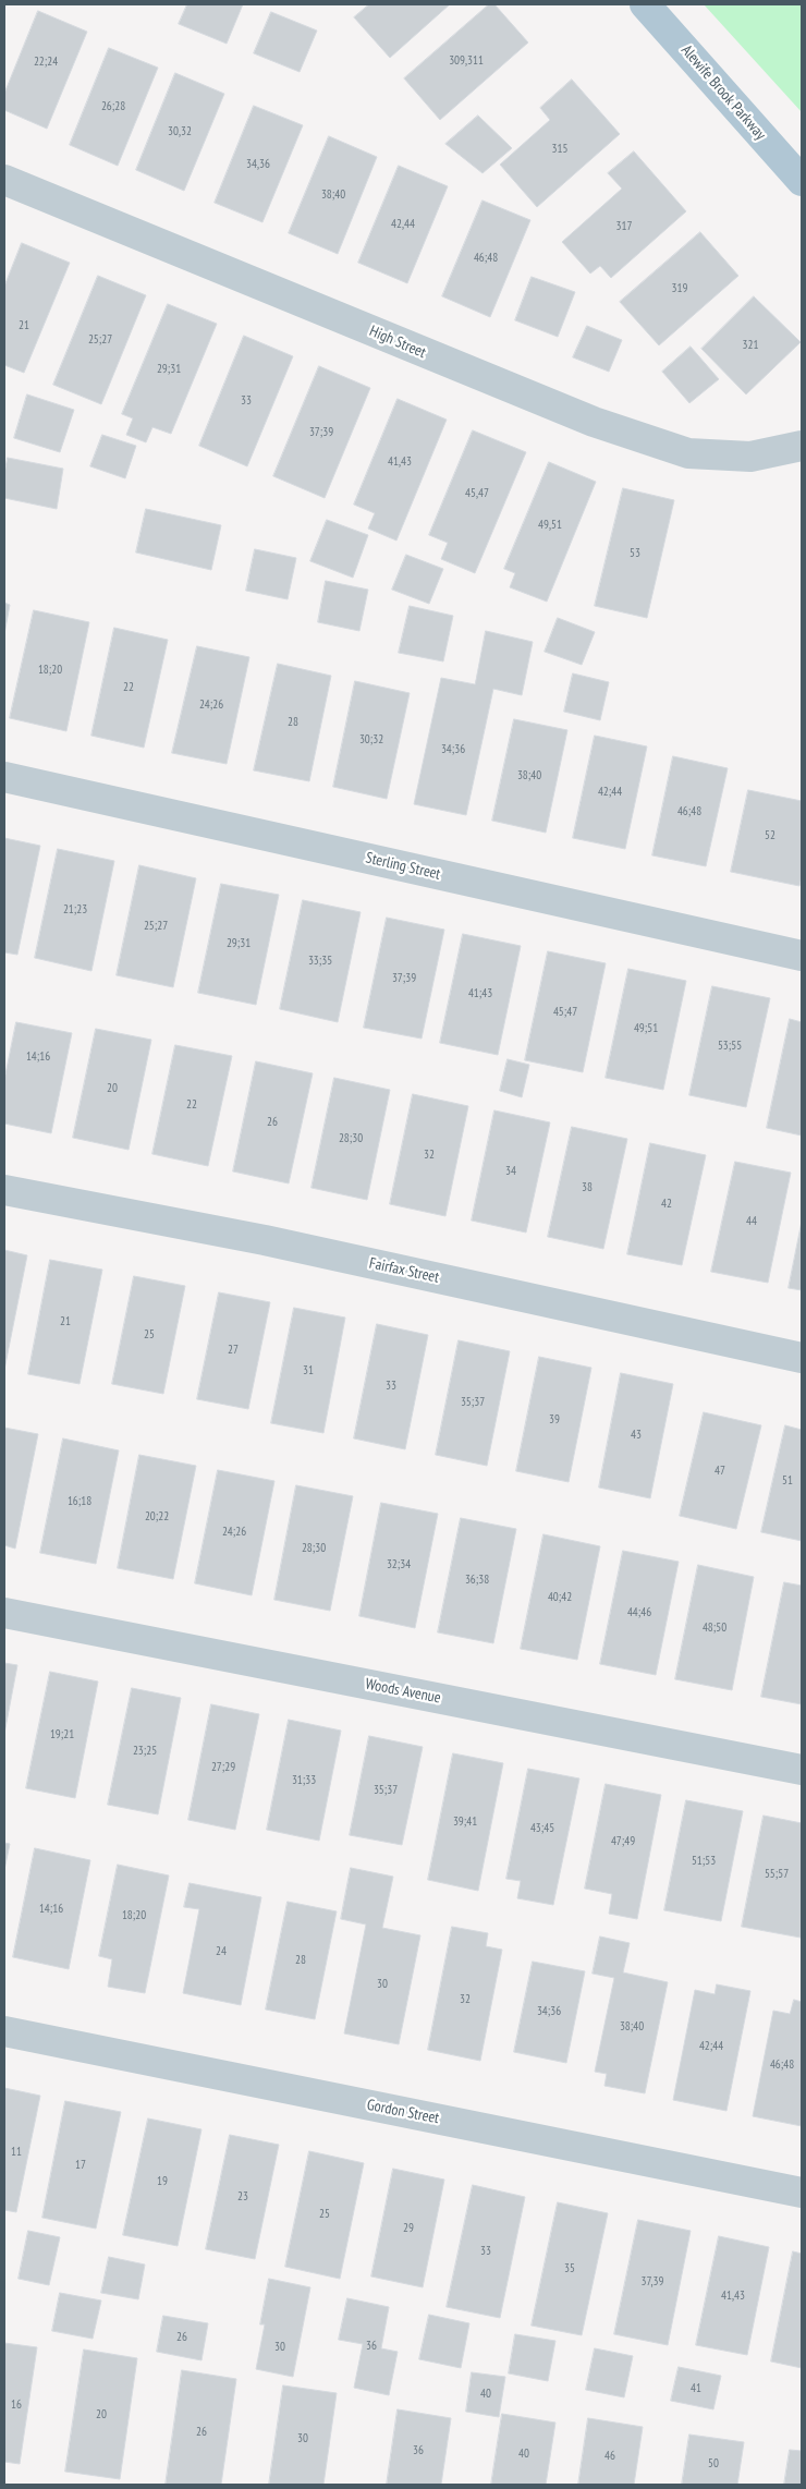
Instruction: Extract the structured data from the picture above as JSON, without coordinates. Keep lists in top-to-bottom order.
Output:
{
  "streets": {
    "main road": ["Alewife Brook Parkway"],
    "street": [
      "High Street",
      "Sterling Street",
      "Fairfax Street",
      "Woods Avenue",
      "Gordon Street"
    ]
  },
  "house_numbers": [
    "309,311",
    "22;24",
    "26;28",
    "30,32",
    "315",
    "34,36",
    "38;40",
    "42,44",
    "317",
    "46;48",
    "319",
    "21",
    "25;27",
    "321",
    "29;31",
    "33",
    "37;39",
    "41,43",
    "45,47",
    "49,51",
    "53",
    "18;20",
    "22",
    "24;26",
    "28",
    "30;32",
    "34;36",
    "38;40",
    "42;44",
    "46;48",
    "52",
    "21;23",
    "25;27",
    "29;31",
    "33;35",
    "37;39",
    "41;43",
    "45;47",
    "49;51",
    "53;55",
    "14;16",
    "20",
    "22",
    "26",
    "28;30",
    "32",
    "34",
    "38",
    "42",
    "44",
    "21",
    "25",
    "27",
    "31",
    "33",
    "35;37",
    "39",
    "43",
    "47",
    "51",
    "16;18",
    "20;22",
    "24;26",
    "28;30",
    "32;34",
    "36;38",
    "40;42",
    "44;46",
    "48;50",
    "19;21",
    "23;25",
    "27;29",
    "31;33",
    "35;37",
    "39;41",
    "43;45",
    "47;49",
    "51;53",
    "55;57",
    "14;16",
    "18;20",
    "24",
    "28",
    "30",
    "32",
    "34;36",
    "38;40",
    "42;44",
    "46;48",
    "11",
    "17",
    "19",
    "23",
    "25",
    "29",
    "33",
    "35",
    "37,39",
    "41,43",
    "26",
    "36",
    "30",
    "41",
    "40",
    "16",
    "20",
    "26",
    "30",
    "36",
    "40",
    "46",
    "50"
  ]
}
